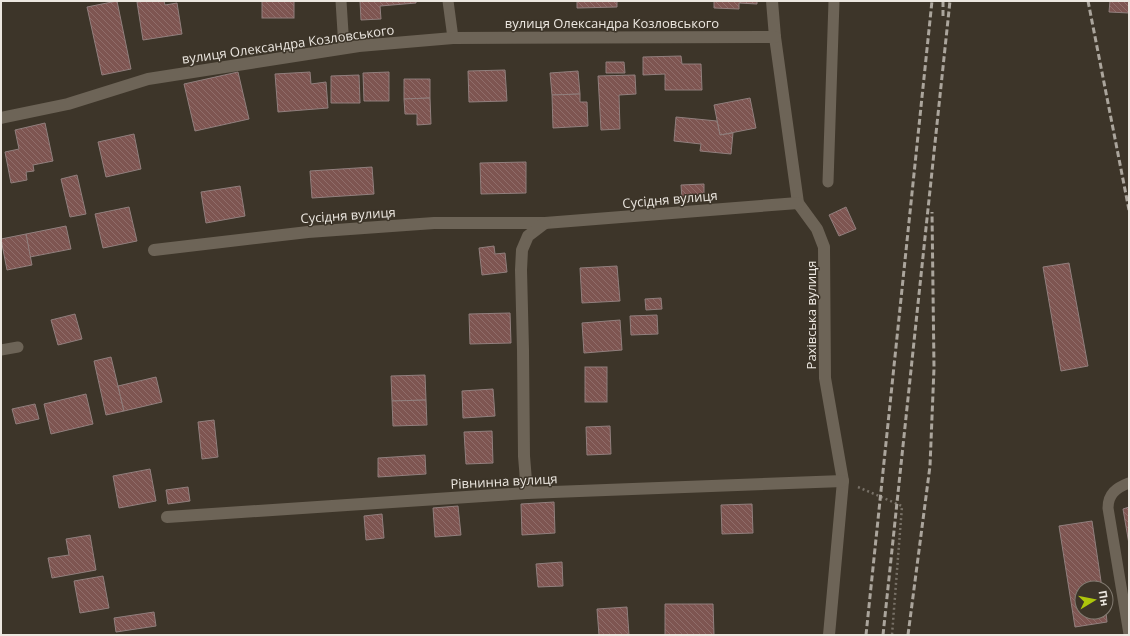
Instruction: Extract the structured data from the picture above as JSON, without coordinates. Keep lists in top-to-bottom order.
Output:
{
  "streets": {
    "street": [
      "вулиця Олександра Козловського",
      "Сусідня вулиця",
      "Рахівська вулиця",
      "Рівнинна вулиця"
    ]
  },
  "crossings": [
    ["вулиця Олександра Козловського", "Рахівська вулиця"],
    ["Сусідня вулиця", "Рахівська вулиця"],
    ["Рахівська вулиця", "Рівнинна вулиця"]
  ],
  "north": "right"
}
